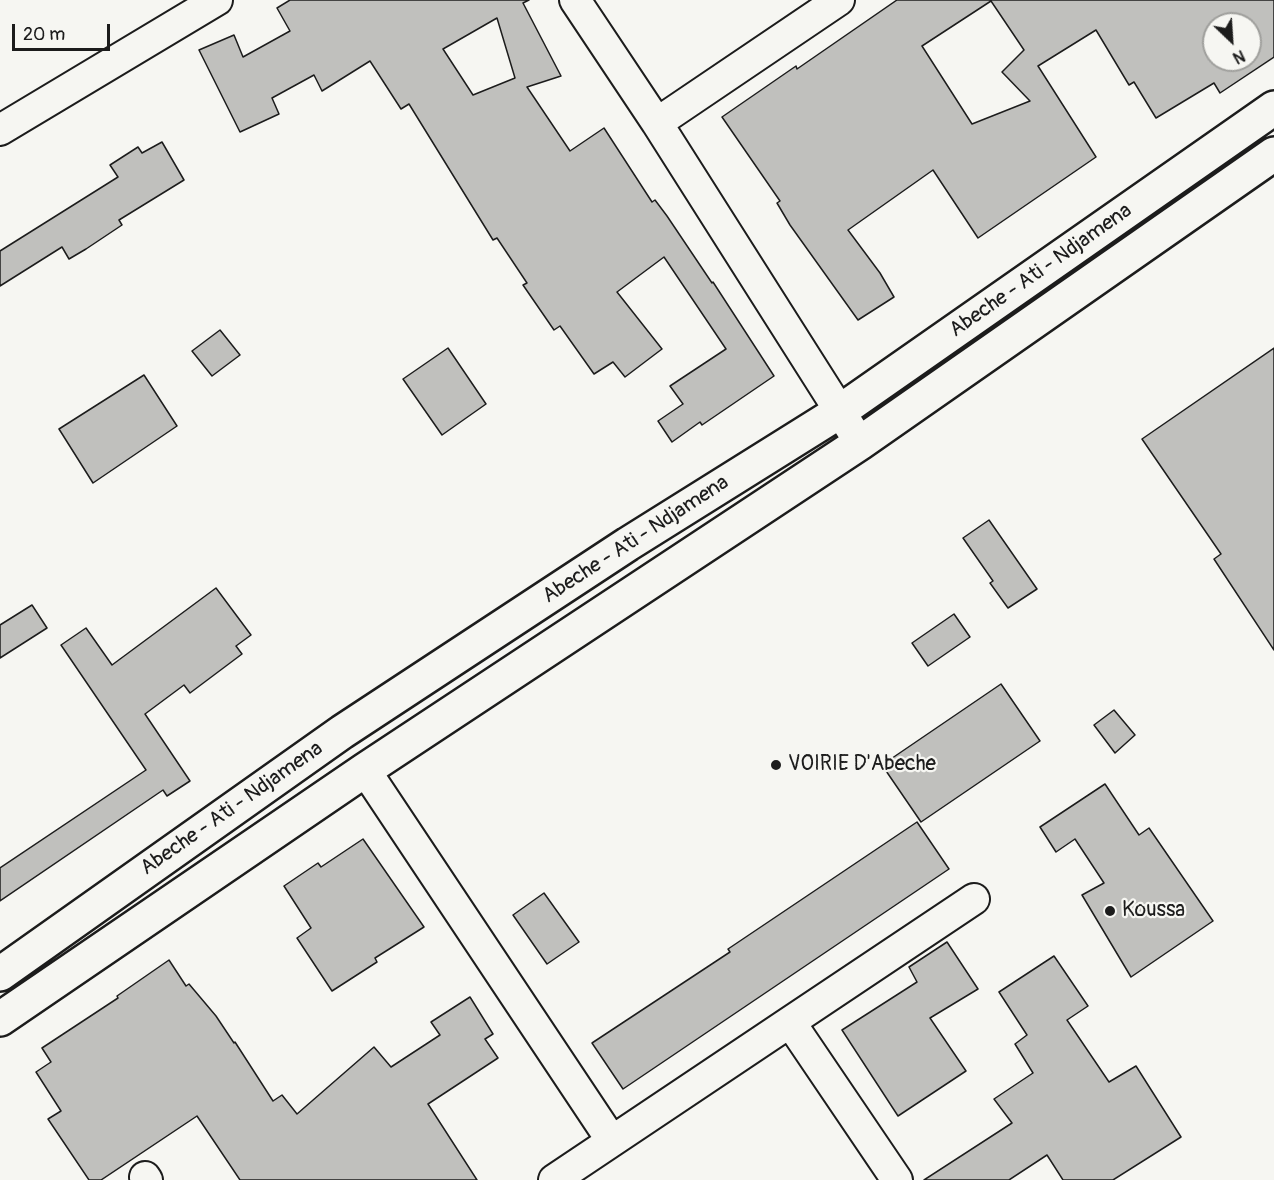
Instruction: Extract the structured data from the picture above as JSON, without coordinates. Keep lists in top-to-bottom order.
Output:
{
  "streets": {
    "highway": ["Abeche - Ati - Ndjamena"]
  },
  "places": ["VOIRIE D'Abeche", "Koussa"],
  "scale_bar": "20 m",
  "north": "bottom right"
}
